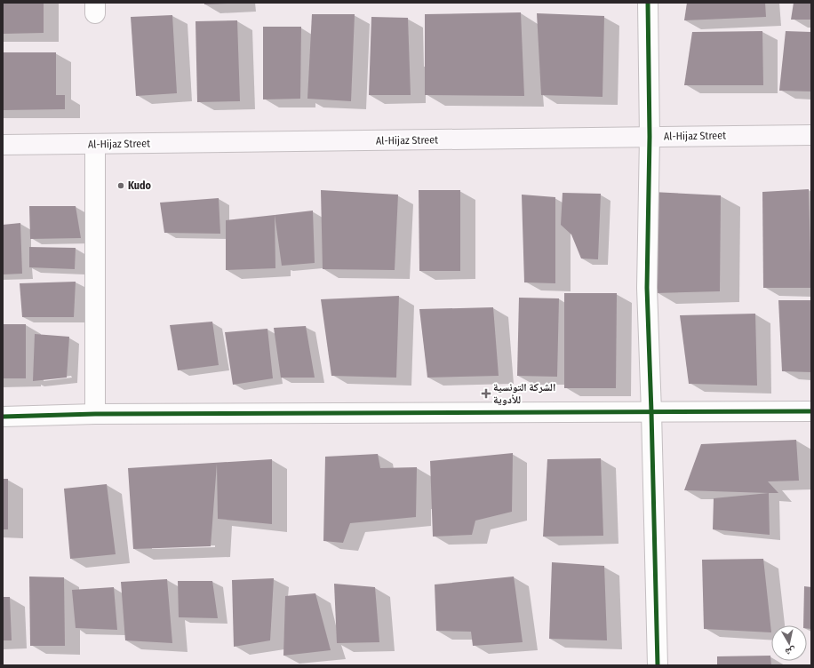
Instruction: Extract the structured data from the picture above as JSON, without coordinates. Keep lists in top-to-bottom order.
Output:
{
  "streets": {
    "main road": ["Al-Hijaz Street"]
  },
  "places": {
    "other": ["Kudo"],
    "health": ["الشركة التونسية للأدوية"]
  },
  "north": "bottom"
}
